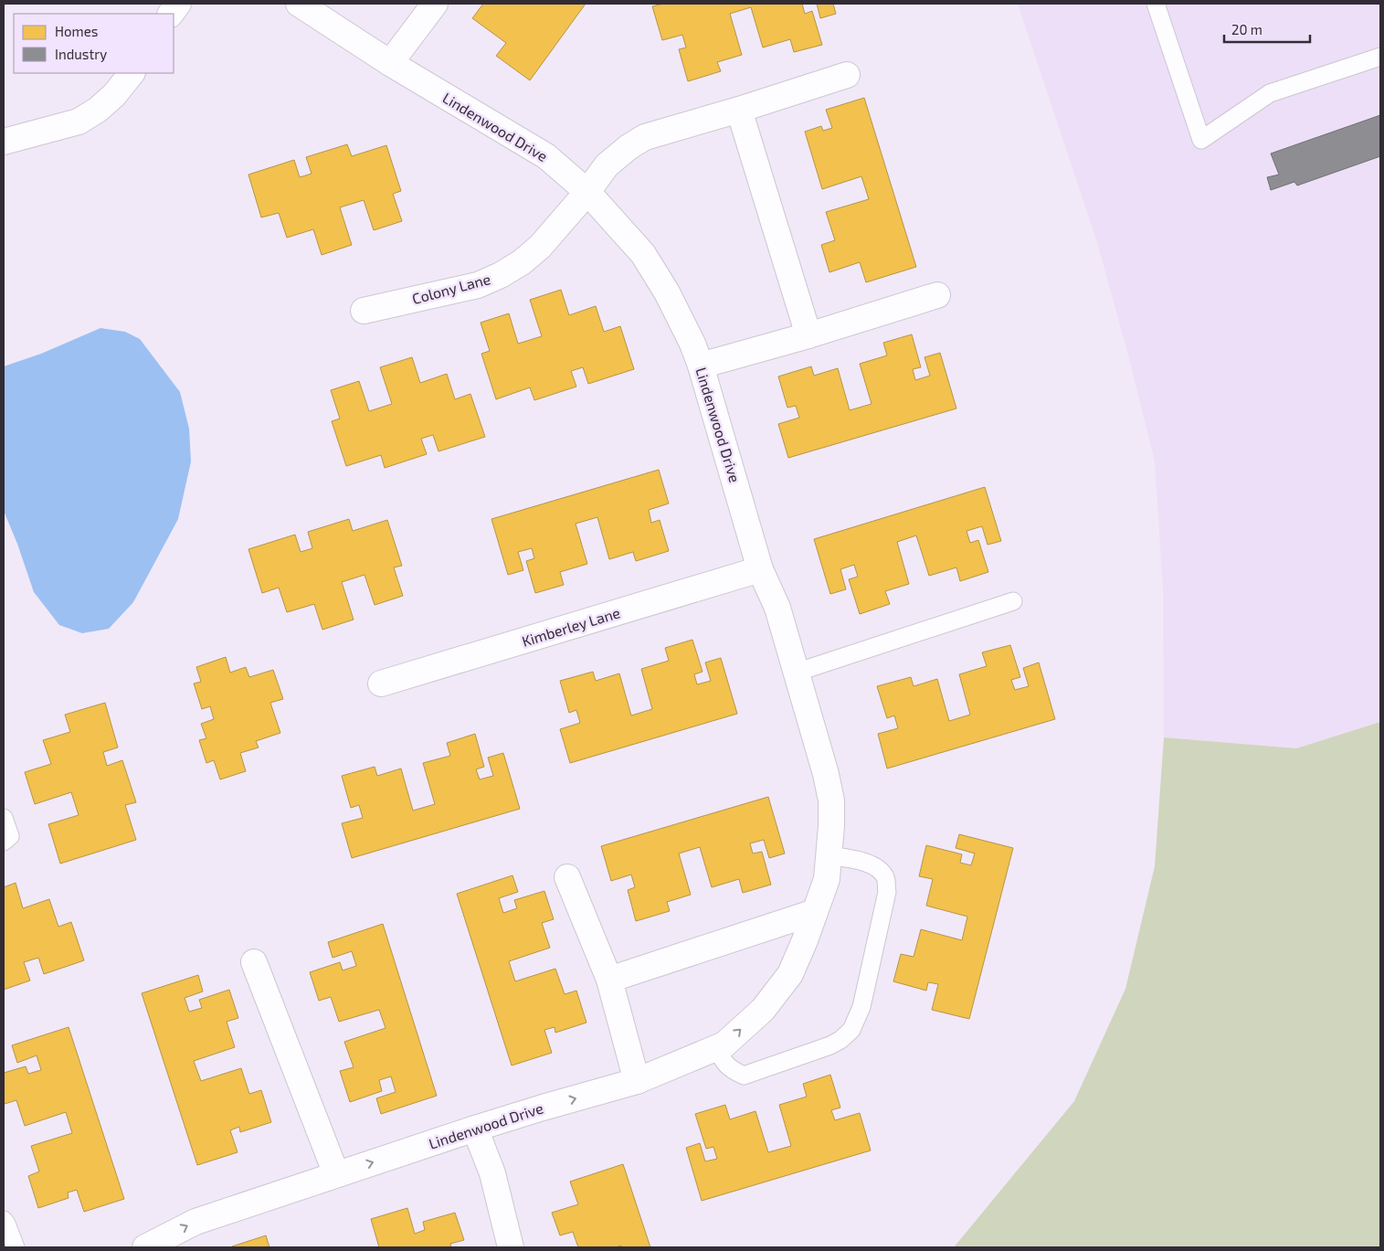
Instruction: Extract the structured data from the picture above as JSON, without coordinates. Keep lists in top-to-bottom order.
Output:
{
  "streets": {
    "street": ["Lindenwood Drive", "Colony Lane", "Kimberley Lane"]
  },
  "crossings": [
    ["Lindenwood Drive", "Colony Lane"],
    ["Lindenwood Drive", "Kimberley Lane"]
  ],
  "one_way": ["Lindenwood Drive"],
  "legend": ["Homes", "Industry"],
  "scale_bar": "20 m"
}
